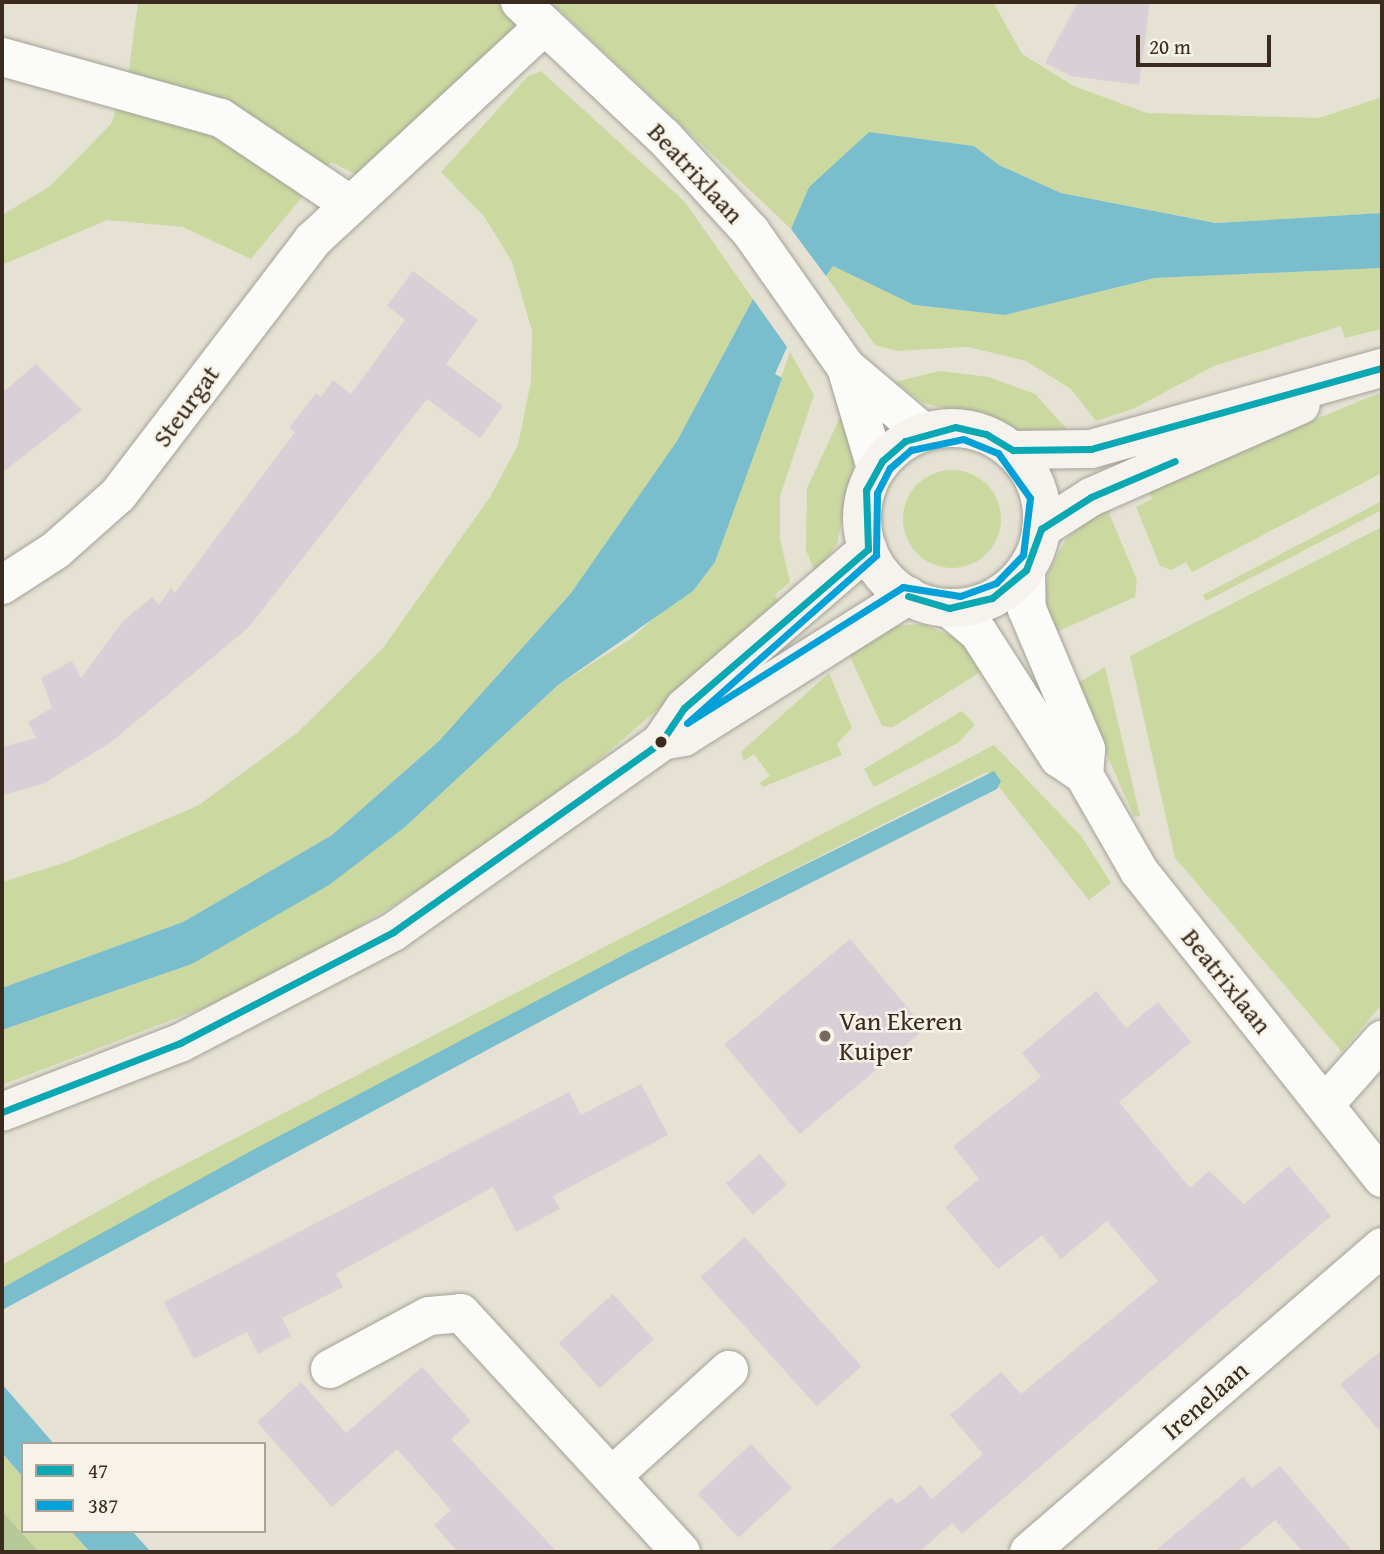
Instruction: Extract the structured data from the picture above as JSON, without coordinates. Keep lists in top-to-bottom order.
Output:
{
  "streets": {
    "street": ["Beatrixlaan", "Steurgat", "Irenelaan"]
  },
  "crossings": [
    ["Beatrixlaan", "Steurgat"]
  ],
  "places": ["Van Ekeren Kuiper"],
  "lines": ["transit line 47", "transit line 387"],
  "legend": ["47", "387"],
  "scale_bar": "20 m"
}
